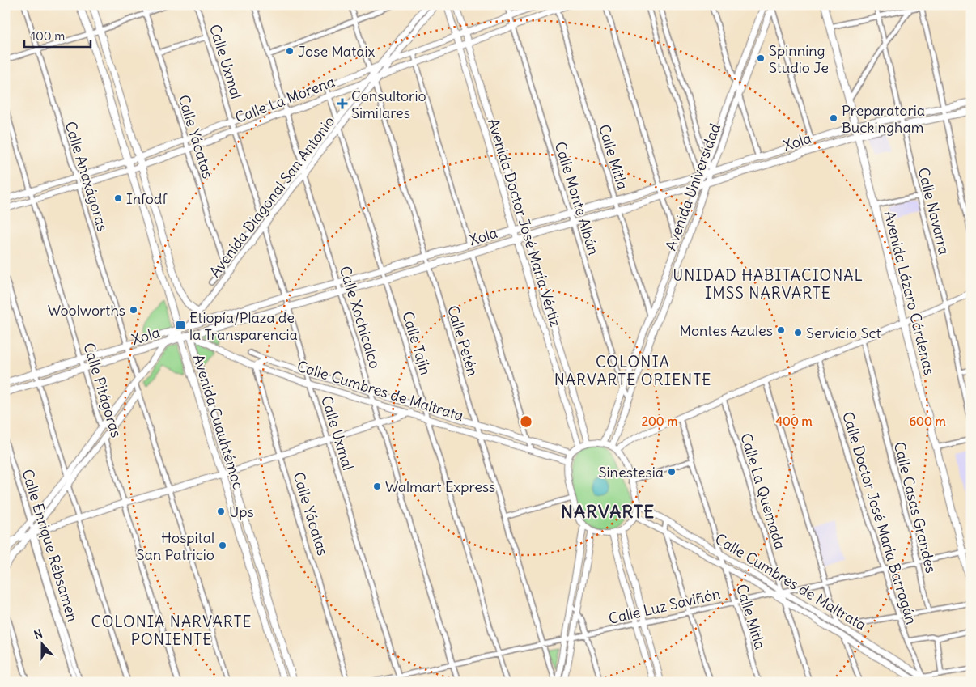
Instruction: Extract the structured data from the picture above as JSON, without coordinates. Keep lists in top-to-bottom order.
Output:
{
  "streets": {
    "main road": [
      "Calle La Morena",
      "Xola",
      "Avenida Universidad",
      "Avenida Diagonal San Antonio",
      "Avenida Doctor José María Vértiz",
      "Avenida Lázaro Cárdenas",
      "Calle Pitágoras",
      "Calle Cumbres de Maltrata",
      "Avenida Cuauhtémoc"
    ],
    "street": [
      "Calle Uxmal",
      "Calle Yácatas",
      "Calle Mitla",
      "Calle Anaxágoras",
      "Calle Monte Albán",
      "Calle Navarra",
      "Calle Xochicalco",
      "Calle Petén",
      "Calle Tajín",
      "Calle La Quemada",
      "Calle Casas Grandes",
      "Calle Doctor José María Barragán",
      "Calle Enrique Rébsamen",
      "Calle Luz Saviñón"
    ]
  },
  "crossings": [
    ["Calle Uxmal", "Calle La Morena"],
    ["Calle Uxmal", "Xola"],
    ["Calle Uxmal", "Avenida Diagonal San Antonio"],
    ["Calle Uxmal", "Calle Cumbres de Maltrata"],
    ["Calle Uxmal", "Calle Luz Saviñón"],
    ["Calle La Morena", "Calle Yácatas"],
    ["Calle La Morena", "Calle Anaxágoras"],
    ["Calle La Morena", "Avenida Diagonal San Antonio"],
    ["Calle La Morena", "Calle Xochicalco"],
    ["Calle La Morena", "Calle Petén"],
    ["Calle La Morena", "Calle Pitágoras"],
    ["Calle La Morena", "Avenida Cuauhtémoc"],
    ["Calle Yácatas", "Avenida Diagonal San Antonio"],
    ["Calle Yácatas", "Calle Cumbres de Maltrata"],
    ["Xola", "Calle Mitla"],
    ["Xola", "Calle Anaxágoras"],
    ["Xola", "Avenida Universidad"],
    ["Xola", "Avenida Diagonal San Antonio"],
    ["Xola", "Calle Monte Albán"],
    ["Xola", "Calle Navarra"],
    ["Xola", "Avenida Doctor José María Vértiz"],
    ["Xola", "Avenida Lázaro Cárdenas"],
    ["Xola", "Calle Xochicalco"],
    ["Xola", "Calle Petén"],
    ["Xola", "Calle Tajín"],
    ["Xola", "Calle Pitágoras"],
    ["Xola", "Calle Cumbres de Maltrata"],
    ["Xola", "Avenida Cuauhtémoc"],
    ["Calle Mitla", "Avenida Universidad"],
    ["Calle Mitla", "Calle Cumbres de Maltrata"],
    ["Calle Mitla", "Calle Luz Saviñón"],
    ["Avenida Universidad", "Calle Monte Albán"],
    ["Avenida Universidad", "Avenida Doctor José María Vértiz"],
    ["Avenida Universidad", "Calle Cumbres de Maltrata"],
    ["Avenida Diagonal San Antonio", "Calle Xochicalco"],
    ["Avenida Diagonal San Antonio", "Calle Petén"],
    ["Avenida Diagonal San Antonio", "Calle Tajín"],
    ["Avenida Doctor José María Vértiz", "Calle Cumbres de Maltrata"],
    ["Avenida Lázaro Cárdenas", "Calle Luz Saviñón"],
    ["Calle Xochicalco", "Calle Cumbres de Maltrata"],
    ["Calle Xochicalco", "Calle Luz Saviñón"],
    ["Calle Petén", "Calle Cumbres de Maltrata"],
    ["Calle Petén", "Calle Luz Saviñón"],
    ["Calle Tajín", "Calle Cumbres de Maltrata"],
    ["Calle Tajín", "Calle Luz Saviñón"],
    ["Calle Cumbres de Maltrata", "Avenida Cuauhtémoc"],
    ["Calle Cumbres de Maltrata", "Calle La Quemada"],
    ["Calle Cumbres de Maltrata", "Calle Doctor José María Barragán"],
    ["Calle Cumbres de Maltrata", "Calle Luz Saviñón"],
    ["Calle La Quemada", "Calle Luz Saviñón"],
    ["Calle Casas Grandes", "Calle Luz Saviñón"],
    ["Calle Doctor José María Barragán", "Calle Luz Saviñón"]
  ],
  "districts": [
    "UNIDAD HABITACIONAL IMSS NARVARTE",
    "COLONIA NARVARTE ORIENTE",
    "NARVARTE",
    "COLONIA NARVARTE PONIENTE"
  ],
  "places": {
    "other": [
      "Jose Mataix",
      "Spinning Studio Je",
      "Preparatoria Buckingham",
      "Infodf",
      "Woolworths",
      "Montes Azules",
      "Servicio Sct",
      "Sinestesia",
      "Walmart Express",
      "Ups",
      "Hospital San Patricio"
    ],
    "health": ["Consultorio Similares"],
    "transit": ["Etiopía/Plaza de la Transparencia"]
  },
  "scale_bar": "100 m",
  "north": "top",
  "rings": ["200 m", "400 m", "600 m"]
}
